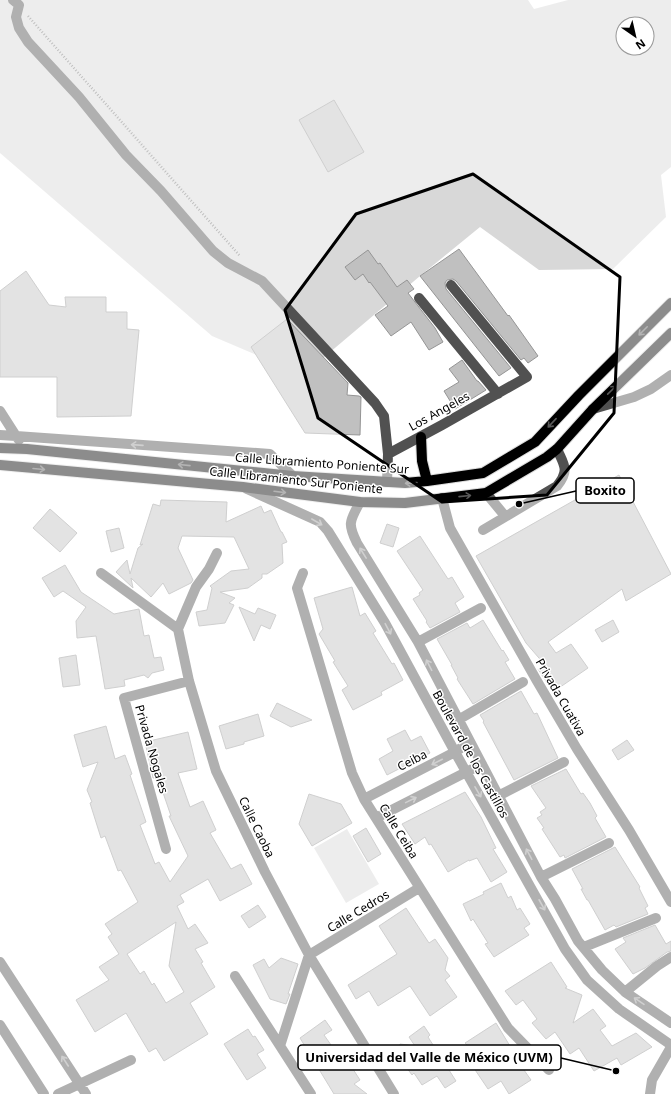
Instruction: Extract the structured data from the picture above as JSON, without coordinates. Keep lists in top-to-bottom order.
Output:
{
  "streets": {
    "main road": ["Calle Libramiento Poniente Sur", "Calle Libramiento Sur Poniente"],
    "street": [
      "Los Angeles",
      "Privada Cuativa",
      "Privada Nogales",
      "Boulevard de los Castillos",
      "Ceiba",
      "Calle Caoba",
      "Calle Ceiba",
      "Calle Cedros"
    ]
  },
  "crossings": [
    ["Calle Libramiento Sur Poniente", "Privada Cuativa"],
    ["Calle Libramiento Sur Poniente", "Boulevard de los Castillos"],
    ["Privada Nogales", "Calle Caoba"],
    ["Boulevard de los Castillos", "Ceiba"],
    ["Ceiba", "Calle Ceiba"],
    ["Calle Caoba", "Calle Cedros"],
    ["Calle Ceiba", "Calle Cedros"]
  ],
  "one_way": ["Calle Libramiento Poniente Sur", "Calle Libramiento Sur Poniente"],
  "places": ["Boxito", "Universidad del Valle de México (UVM)"],
  "north": "bottom right"
}
